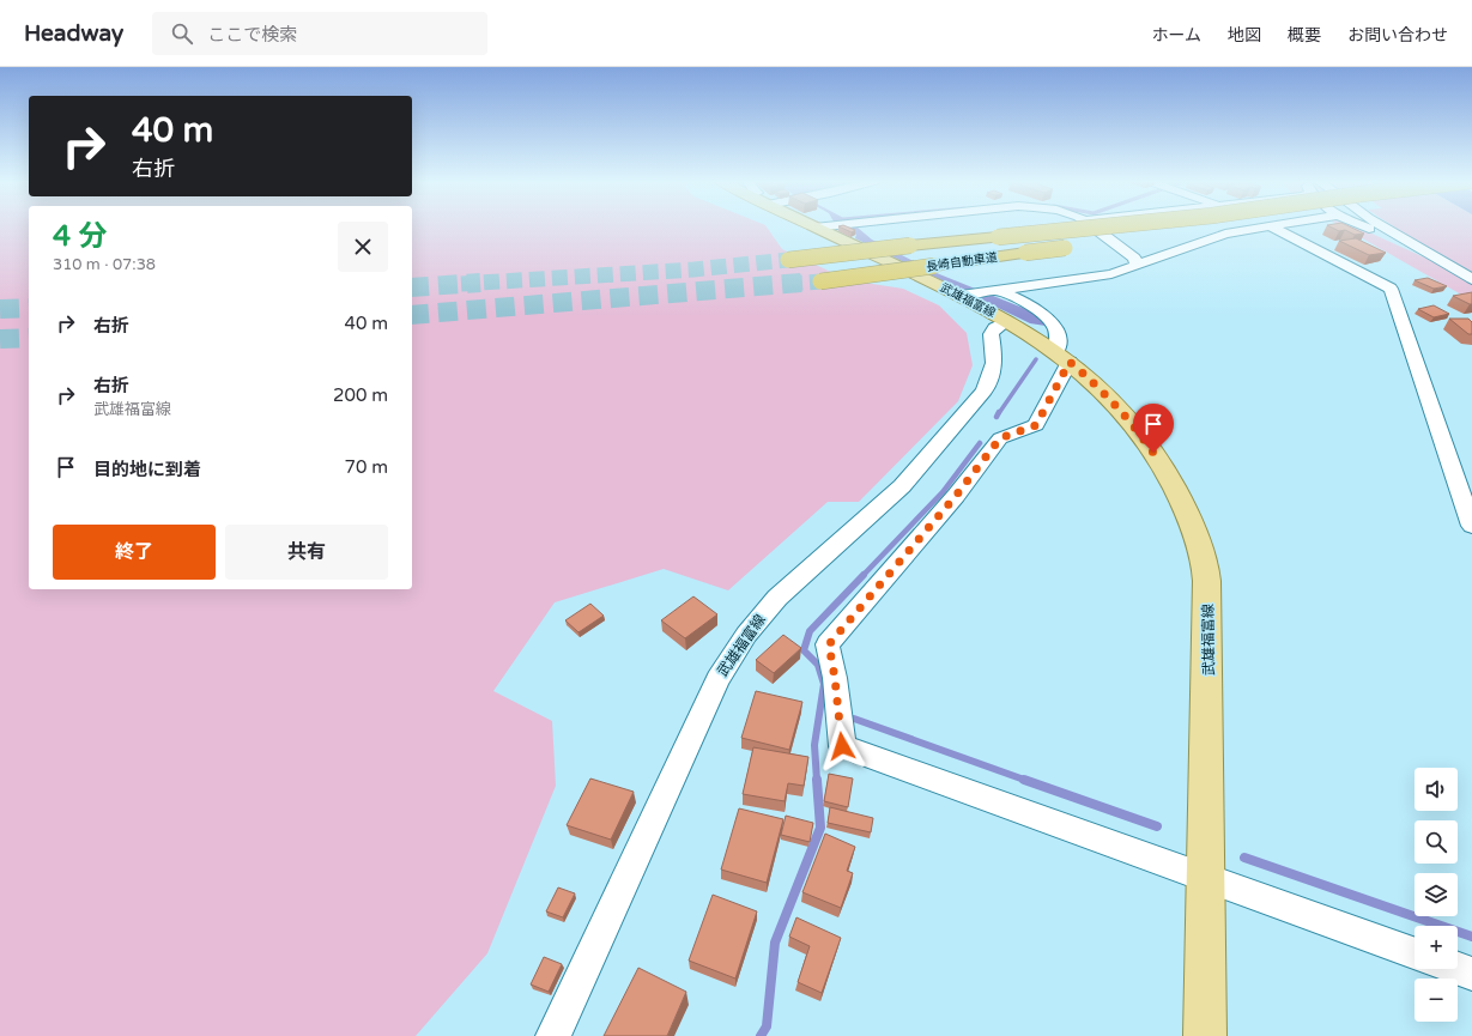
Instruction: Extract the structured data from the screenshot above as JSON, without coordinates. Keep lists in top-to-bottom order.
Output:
{
  "streets": {
    "highway": ["長崎自動車道"],
    "main road": ["武雄福富線"]
  },
  "page": {
    "header": "Headway",
    "search": "ここで検索",
    "nav": [
      "ホーム",
      "地図",
      "概要",
      "お問い合わせ"
    ],
    "turn": ["40 m", "右折"],
    "heading": ["4 分", "310 m · 07:38"],
    "list": [
      {
        "name": "右折",
        "value": "40 m"
      },
      {
        "name": "右折",
        "note": "武雄福富線",
        "value": "200 m"
      },
      {
        "name": "目的地に到着",
        "value": "70 m"
      }
    ],
    "buttons": ["終了", "共有"],
    "map_buttons": ["+", "−"]
  }
}
